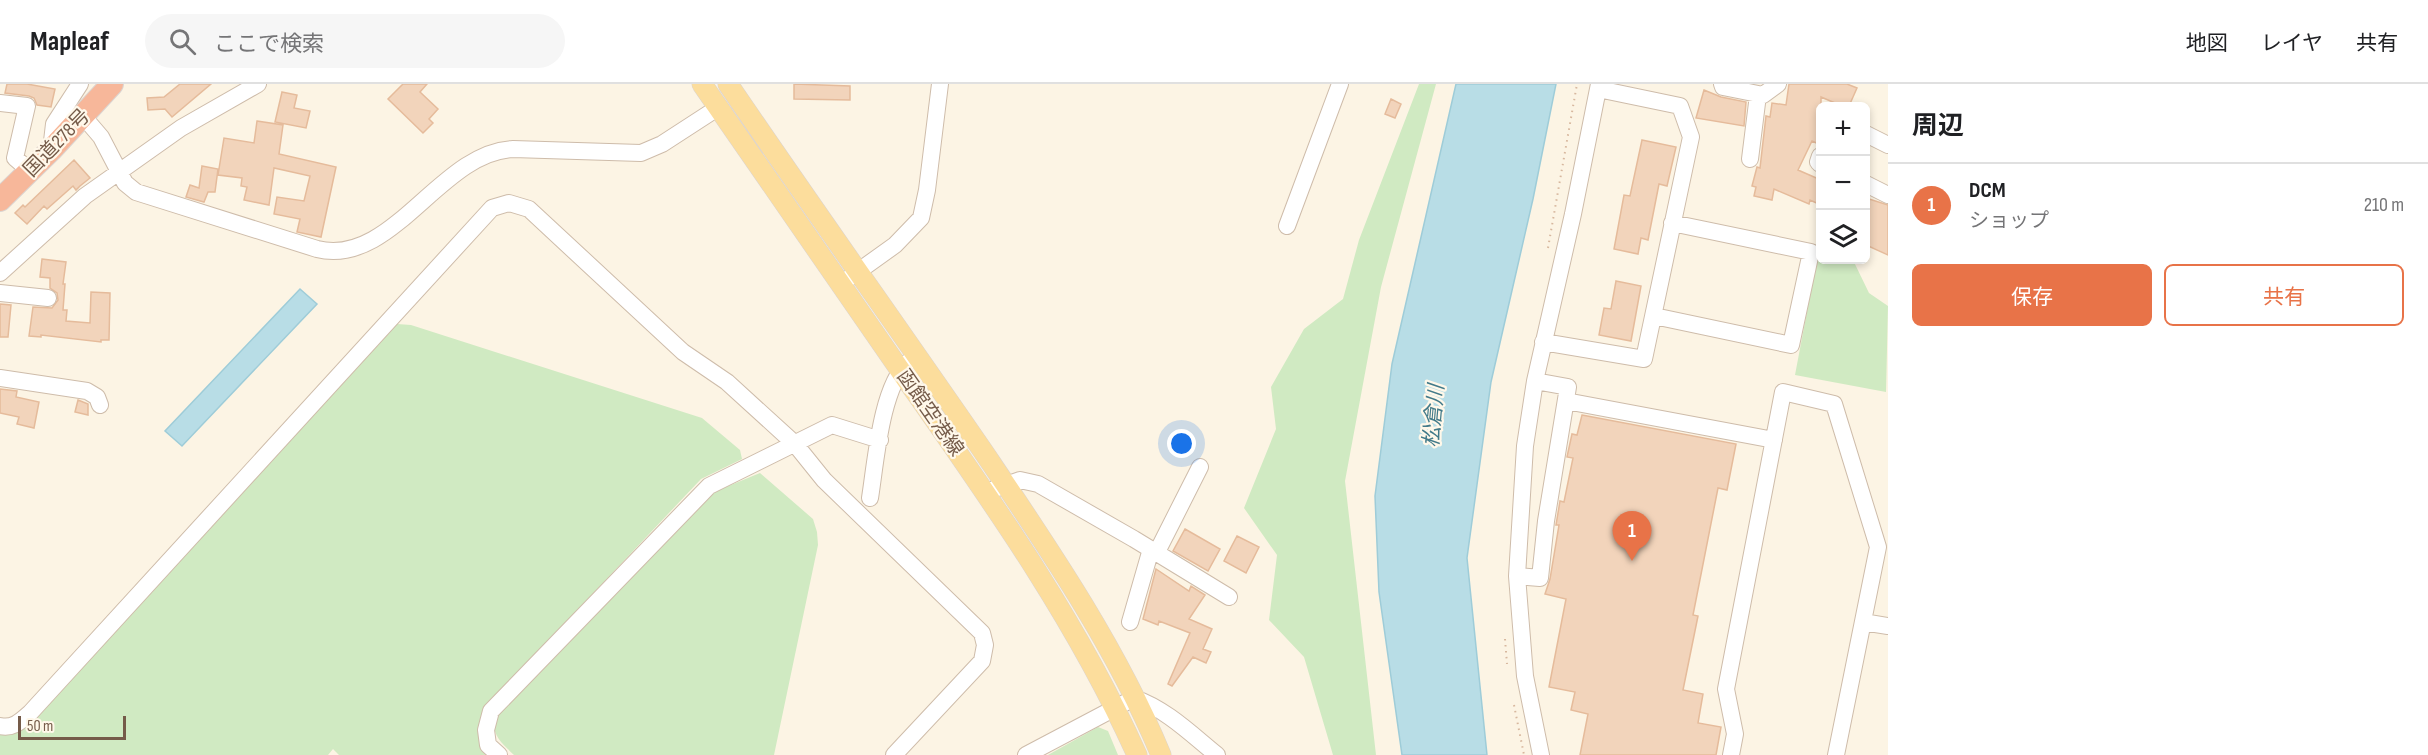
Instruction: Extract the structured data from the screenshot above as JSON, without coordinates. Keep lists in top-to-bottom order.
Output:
{
  "streets": {
    "highway": ["国道278号"],
    "main road": ["函館空港線"]
  },
  "water": ["松倉川"],
  "scale_bar": "50 m",
  "page": {
    "header": "Mapleaf",
    "search": "ここで検索",
    "nav": ["地図", "レイヤ", "共有"],
    "heading": "周辺",
    "map_buttons": ["+", "−"],
    "list": [
      {
        "mark": "1",
        "name": "DCM",
        "note": "ショップ",
        "value": "210 m"
      }
    ],
    "buttons": ["保存", "共有"],
    "pins": "1",
    "scale": "50 m"
  }
}
